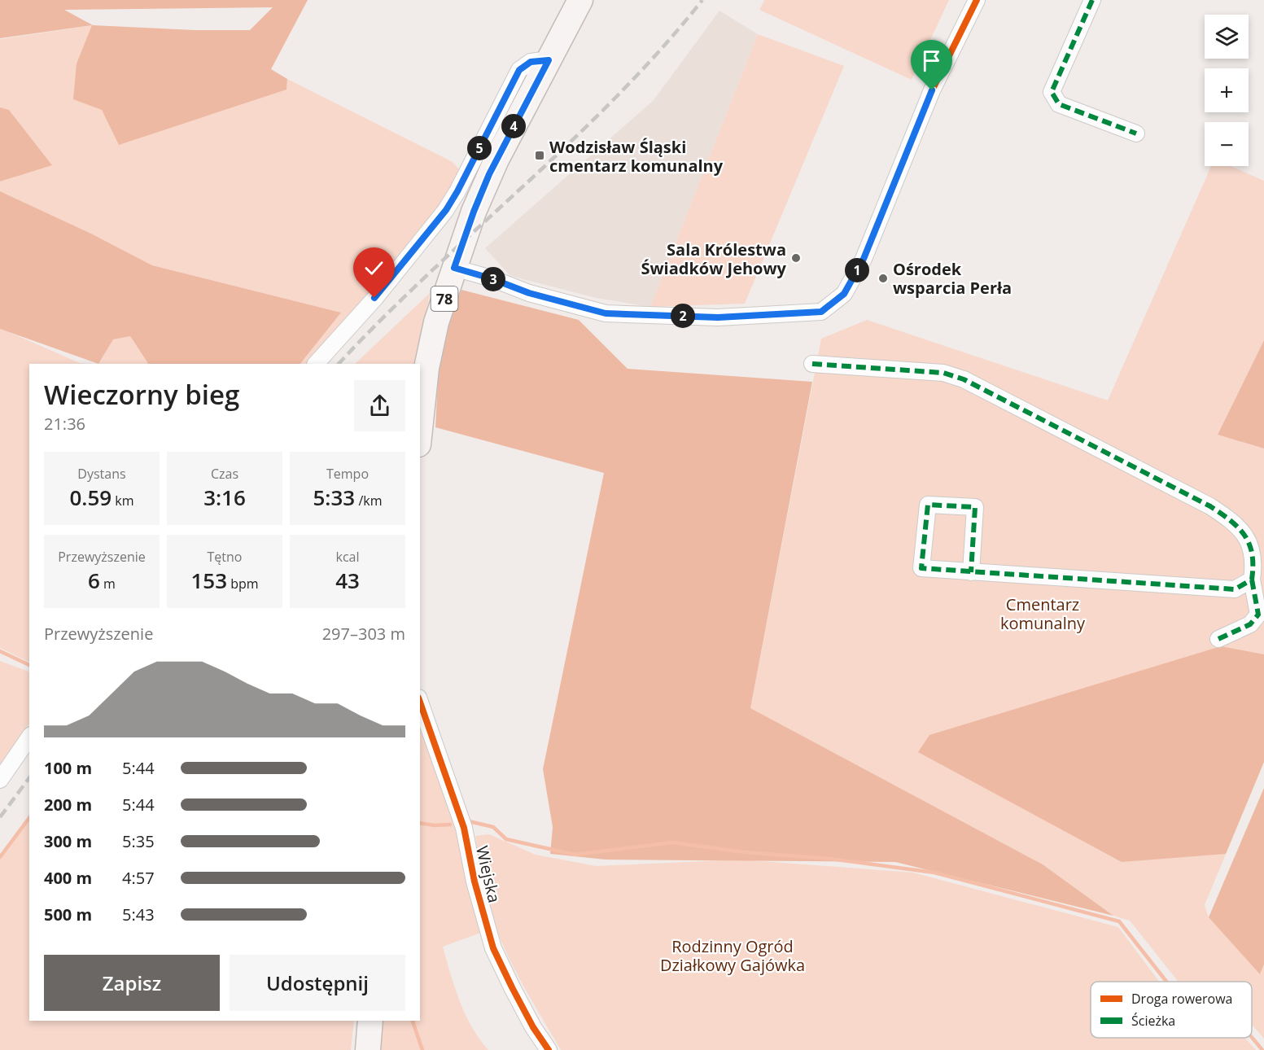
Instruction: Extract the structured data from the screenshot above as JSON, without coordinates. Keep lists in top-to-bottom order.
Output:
{
  "streets": {
    "main road": ["78"],
    "street": ["Wiejska"]
  },
  "parks": ["Cmentarz komunalny", "Rodzinny Ogród Działkowy Gajówka"],
  "places": {
    "transit": ["Wodzisław Śląski cmentarz komunalny"],
    "other": ["Sala Królestwa Świadków Jehowy", "Ośrodek wsparcia Perła"]
  },
  "legend": ["Droga rowerowa", "Ścieżka"],
  "page": {
    "map_buttons": ["+", "−"],
    "pins": [
      "4",
      "5",
      "1",
      "3",
      "2"
    ],
    "heading": ["Wieczorny bieg", "21:36"],
    "stats": [
      ["Dystans", "0.59 km"],
      ["Czas", "3:16"],
      ["Tempo", "5:33 /km"],
      ["Przewyższenie", "6 m"],
      ["Tętno", "153 bpm"],
      ["kcal", "43"]
    ],
    "chart": ["Przewyższenie", "297–303 m"],
    "list": [
      {
        "name": "100 m",
        "note": "5:44"
      },
      {
        "name": "200 m",
        "note": "5:44"
      },
      {
        "name": "300 m",
        "note": "5:35"
      },
      {
        "name": "400 m",
        "note": "4:57"
      },
      {
        "name": "500 m",
        "note": "5:43"
      }
    ],
    "buttons": ["Zapisz", "Udostępnij"]
  }
}
